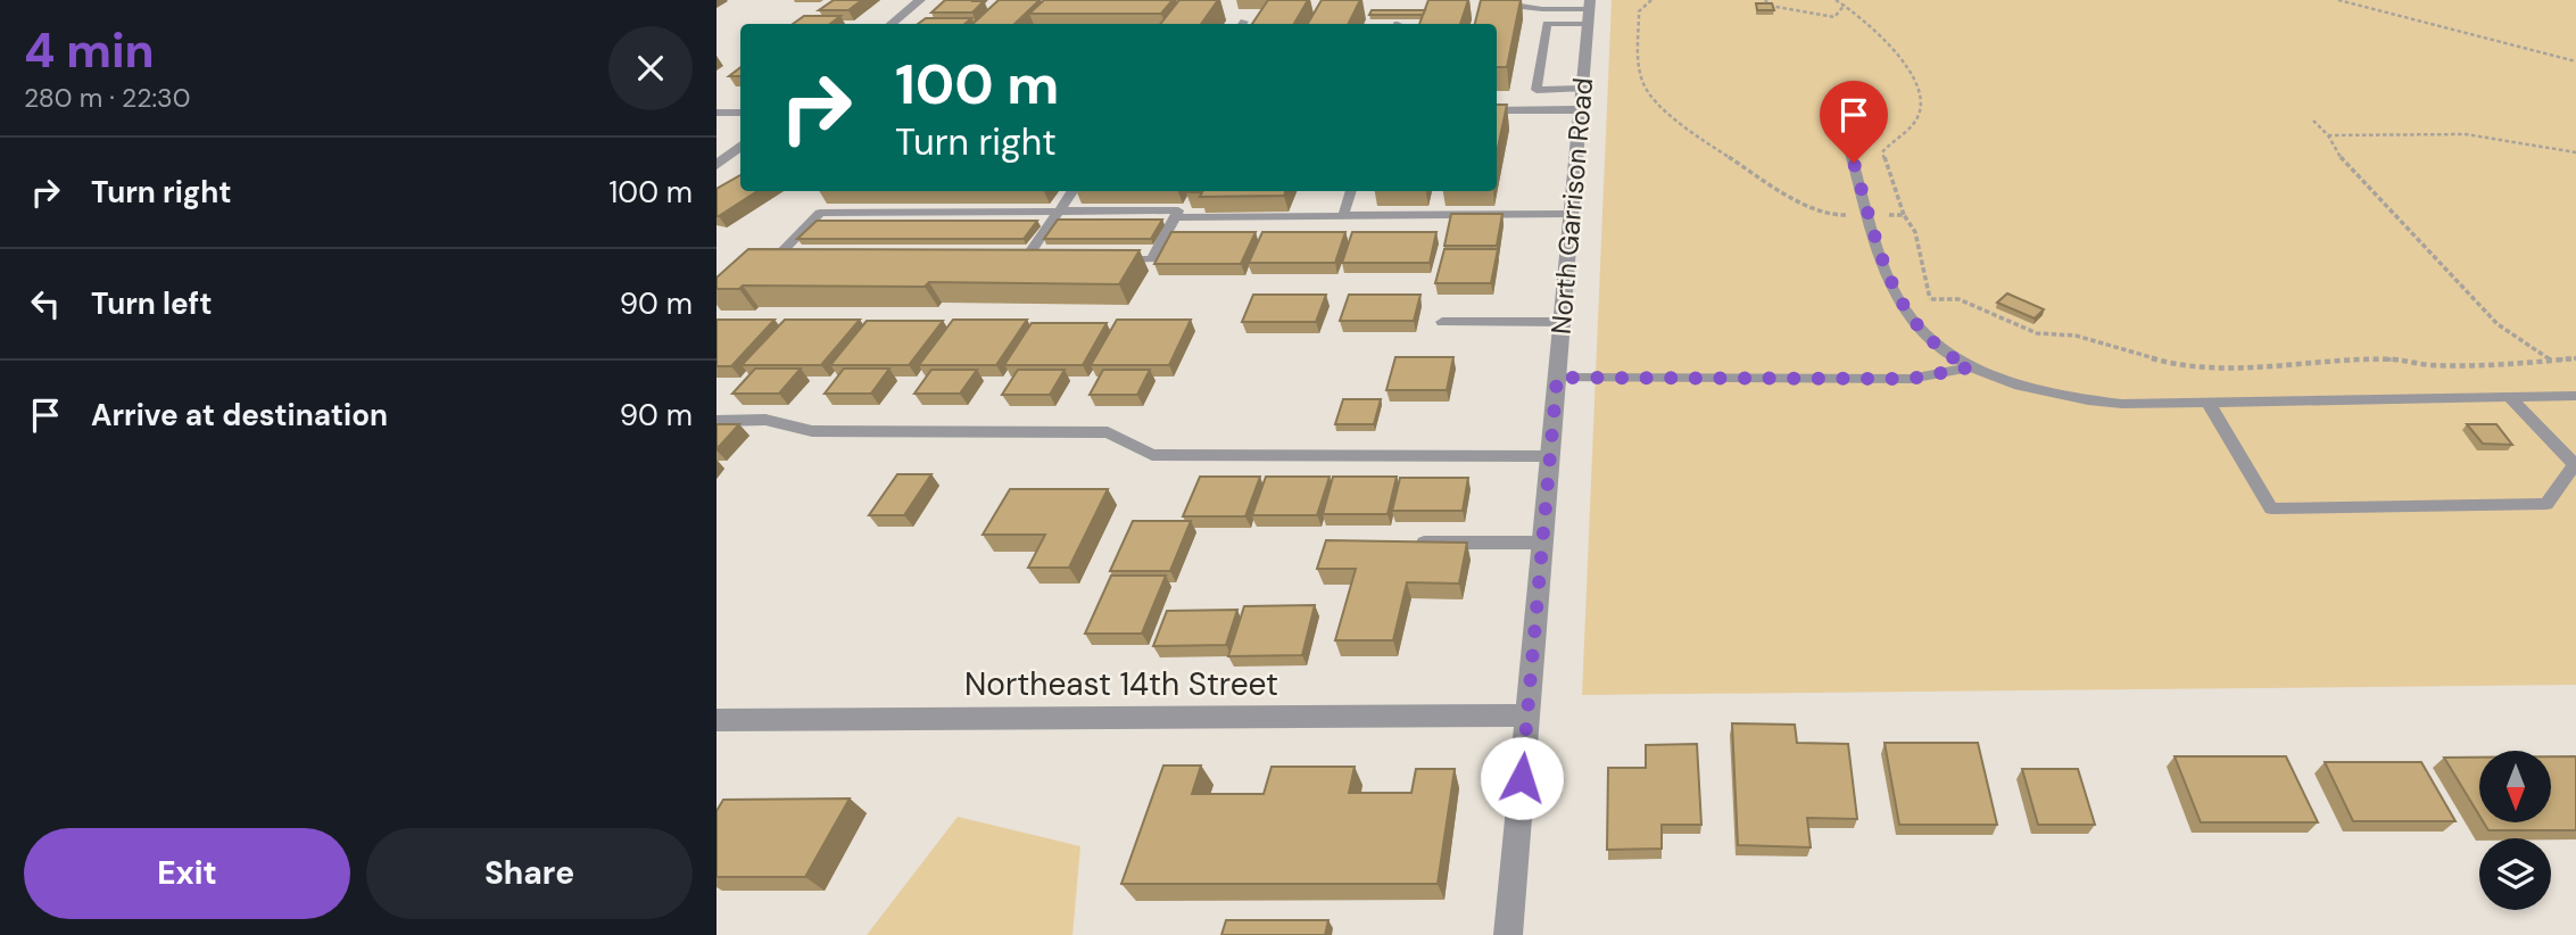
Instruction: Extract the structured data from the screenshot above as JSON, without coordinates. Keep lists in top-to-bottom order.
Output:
{
  "streets": {
    "street": ["North Garrison Road", "Northeast 14th Street"]
  },
  "crossings": [
    ["North Garrison Road", "Northeast 14th Street"]
  ],
  "north": "bottom",
  "page": {
    "heading": ["4 min", "280 m · 22:30"],
    "turn": ["100 m", "Turn right"],
    "list": [
      {
        "name": "Turn right",
        "value": "100 m"
      },
      {
        "name": "Turn left",
        "value": "90 m"
      },
      {
        "name": "Arrive at destination",
        "value": "90 m"
      }
    ],
    "buttons": ["Exit", "Share"]
  }
}
